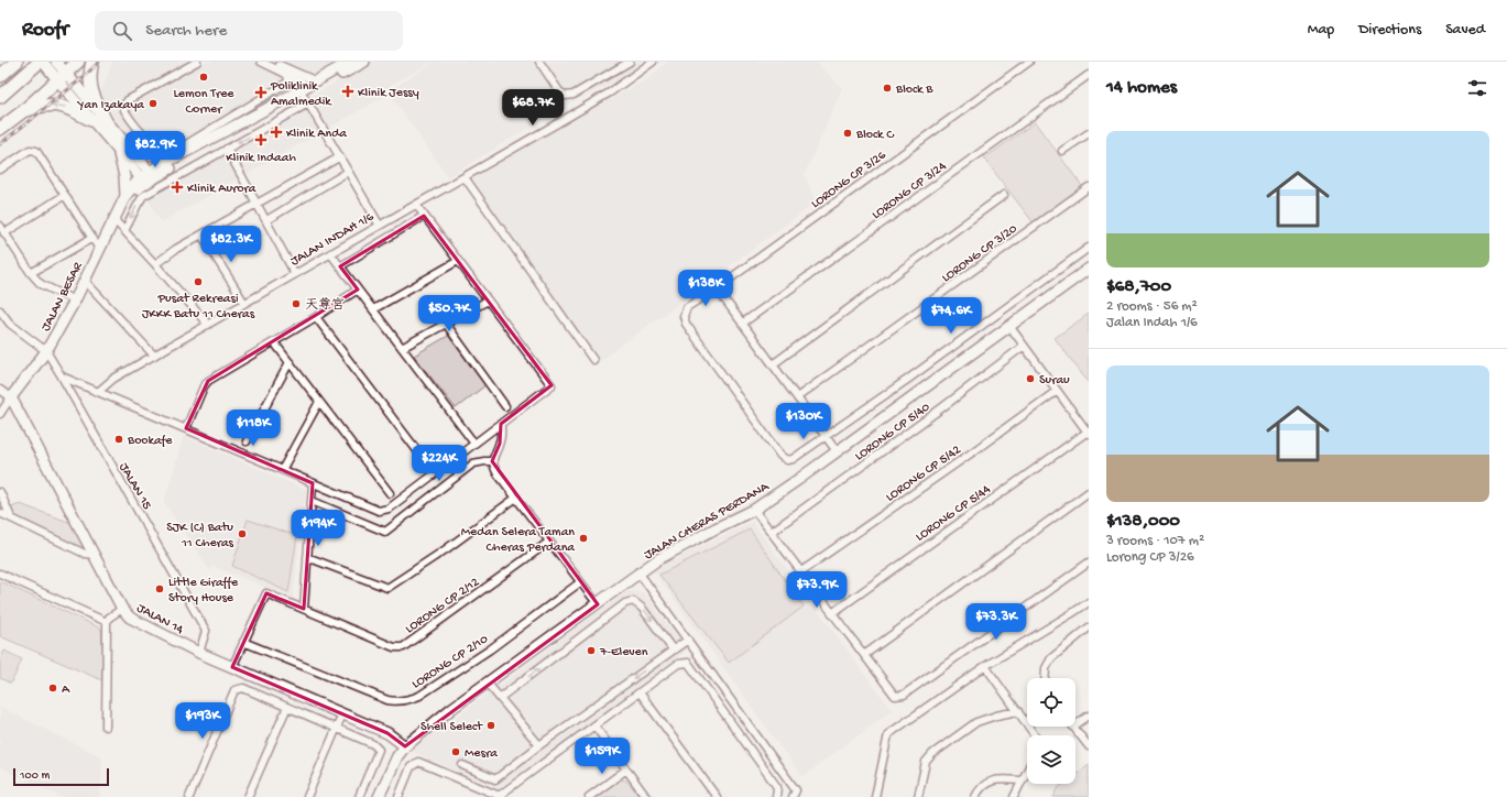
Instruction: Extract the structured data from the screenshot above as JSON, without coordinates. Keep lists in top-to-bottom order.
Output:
{
  "streets": {
    "street": [
      "LORONG CP 3/26",
      "LORONG CP 3/24",
      "JALAN INDAH 1/6",
      "LORONG CP 3/20",
      "JALAN BESAR",
      "LORONG CP 5/40",
      "LORONG CP 5/42",
      "JALAN 15",
      "LORONG CP 5/44",
      "JALAN CHERAS PERDANA",
      "LORONG CP 2/12",
      "JALAN 14",
      "LORONG CP 2/10"
    ]
  },
  "crossings": [
    ["JALAN BESAR", "JALAN 15"],
    ["JALAN BESAR", "JALAN 14"],
    ["JALAN 15", "JALAN 14"],
    ["JALAN CHERAS PERDANA", "JALAN 14"],
    ["LORONG CP 2/12", "LORONG CP 2/10"]
  ],
  "places": {
    "other": [
      "Lemon Tree Corner",
      "Block B",
      "Yan Izakaya",
      "Block C",
      "Pusat Rekreasi JKKK Batu 11 Cheras",
      "天尊宫",
      "Surau",
      "Bookafe",
      "SJK (C) Batu 11 Cheras",
      "Medan Selera Taman Cheras Perdana",
      "Little Giraffe Story House",
      "7-Eleven",
      "A",
      "Shell Select",
      "Mesra"
    ],
    "health": [
      "Klinik Jessy",
      "Poliklinik Amalmedik",
      "Klinik Anda",
      "Klinik Indaah",
      "Klinik Aurora"
    ]
  },
  "scale_bar": "100 m",
  "page": {
    "header": "Roofr",
    "search": "Search here",
    "nav": ["Map", "Directions", "Saved"],
    "heading": "14 homes",
    "price": [
      "$68.7K",
      "$82.9K",
      "$82.3K",
      "$138K",
      "$50.7K",
      "$74.6K",
      "$130K",
      "$118K",
      "$224K",
      "$194K",
      "$73.9K",
      "$73.3K",
      "$193K",
      "$159K"
    ],
    "list": [
      {
        "name": "$68,700",
        "note": "2 rooms · 56 m² · Jalan Indah 1/6"
      },
      {
        "name": "$138,000",
        "note": "3 rooms · 107 m² · Lorong CP 3/26"
      }
    ],
    "scale": "100 m"
  }
}
